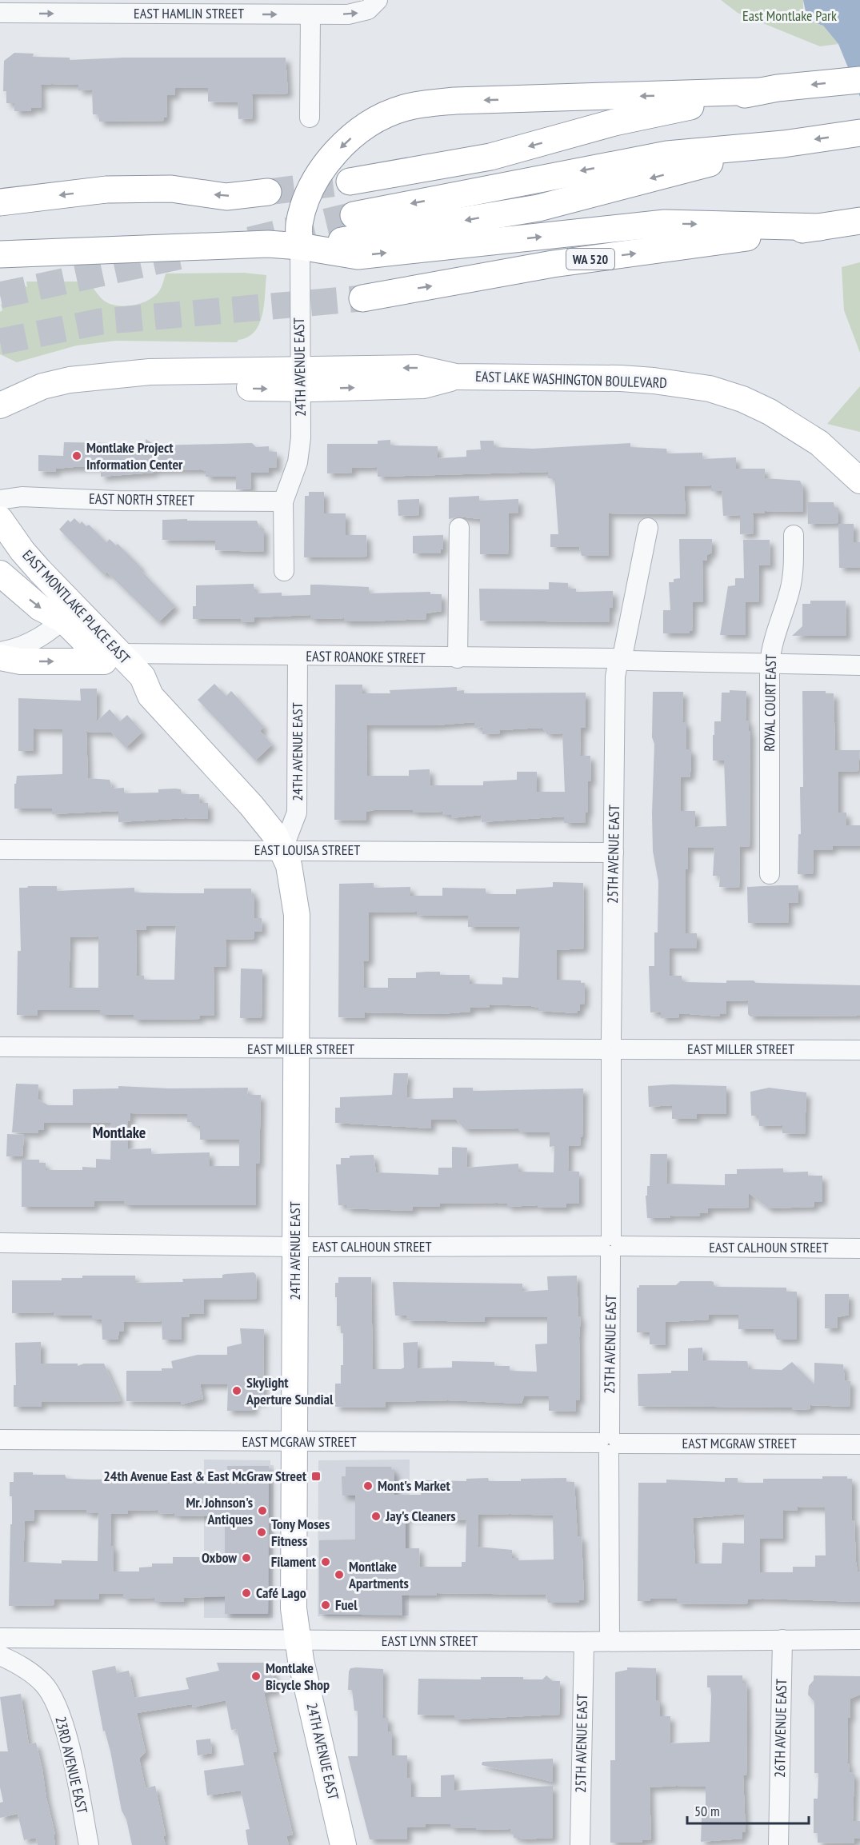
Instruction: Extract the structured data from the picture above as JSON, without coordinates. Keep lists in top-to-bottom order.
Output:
{
  "streets": {
    "highway": ["WA 520"],
    "main road": ["24TH AVENUE EAST", "EAST LAKE WASHINGTON BOULEVARD", "EAST MONTLAKE PLACE EAST"],
    "street": [
      "EAST HAMLIN STREET",
      "EAST NORTH STREET",
      "EAST ROANOKE STREET",
      "ROYAL COURT EAST",
      "EAST LOUISA STREET",
      "25TH AVENUE EAST",
      "EAST MILLER STREET",
      "EAST CALHOUN STREET",
      "EAST MCGRAW STREET",
      "EAST LYNN STREET",
      "26TH AVENUE EAST",
      "23RD AVENUE EAST"
    ]
  },
  "crossings": [
    ["24TH AVENUE EAST", "EAST LAKE WASHINGTON BOULEVARD"],
    ["24TH AVENUE EAST", "EAST NORTH STREET"],
    ["24TH AVENUE EAST", "EAST MONTLAKE PLACE EAST"],
    ["24TH AVENUE EAST", "EAST ROANOKE STREET"],
    ["24TH AVENUE EAST", "EAST LOUISA STREET"],
    ["24TH AVENUE EAST", "EAST MILLER STREET"],
    ["24TH AVENUE EAST", "EAST CALHOUN STREET"],
    ["24TH AVENUE EAST", "EAST MCGRAW STREET"],
    ["24TH AVENUE EAST", "EAST LYNN STREET"],
    ["EAST MONTLAKE PLACE EAST", "EAST ROANOKE STREET"],
    ["EAST MONTLAKE PLACE EAST", "EAST LOUISA STREET"],
    ["EAST ROANOKE STREET", "ROYAL COURT EAST"],
    ["EAST ROANOKE STREET", "25TH AVENUE EAST"],
    ["EAST LOUISA STREET", "25TH AVENUE EAST"],
    ["25TH AVENUE EAST", "EAST MILLER STREET"],
    ["25TH AVENUE EAST", "EAST CALHOUN STREET"],
    ["25TH AVENUE EAST", "EAST MCGRAW STREET"],
    ["25TH AVENUE EAST", "EAST LYNN STREET"],
    ["EAST LYNN STREET", "26TH AVENUE EAST"]
  ],
  "one_way": ["EAST HAMLIN STREET"],
  "districts": ["Montlake"],
  "parks": ["East Montlake Park"],
  "places": {
    "other": [
      "Montlake Project Information Center",
      "Skylight Aperture Sundial",
      "Mont's Market",
      "Mr. Johnson's Antiques",
      "Jay's Cleaners",
      "Tony Moses Fitness",
      "Oxbow",
      "Filament",
      "Montlake Apartments",
      "Café Lago",
      "Fuel",
      "Montlake Bicycle Shop"
    ],
    "transit": ["24th Avenue East & East McGraw Street"]
  },
  "scale_bar": "50 m"
}
